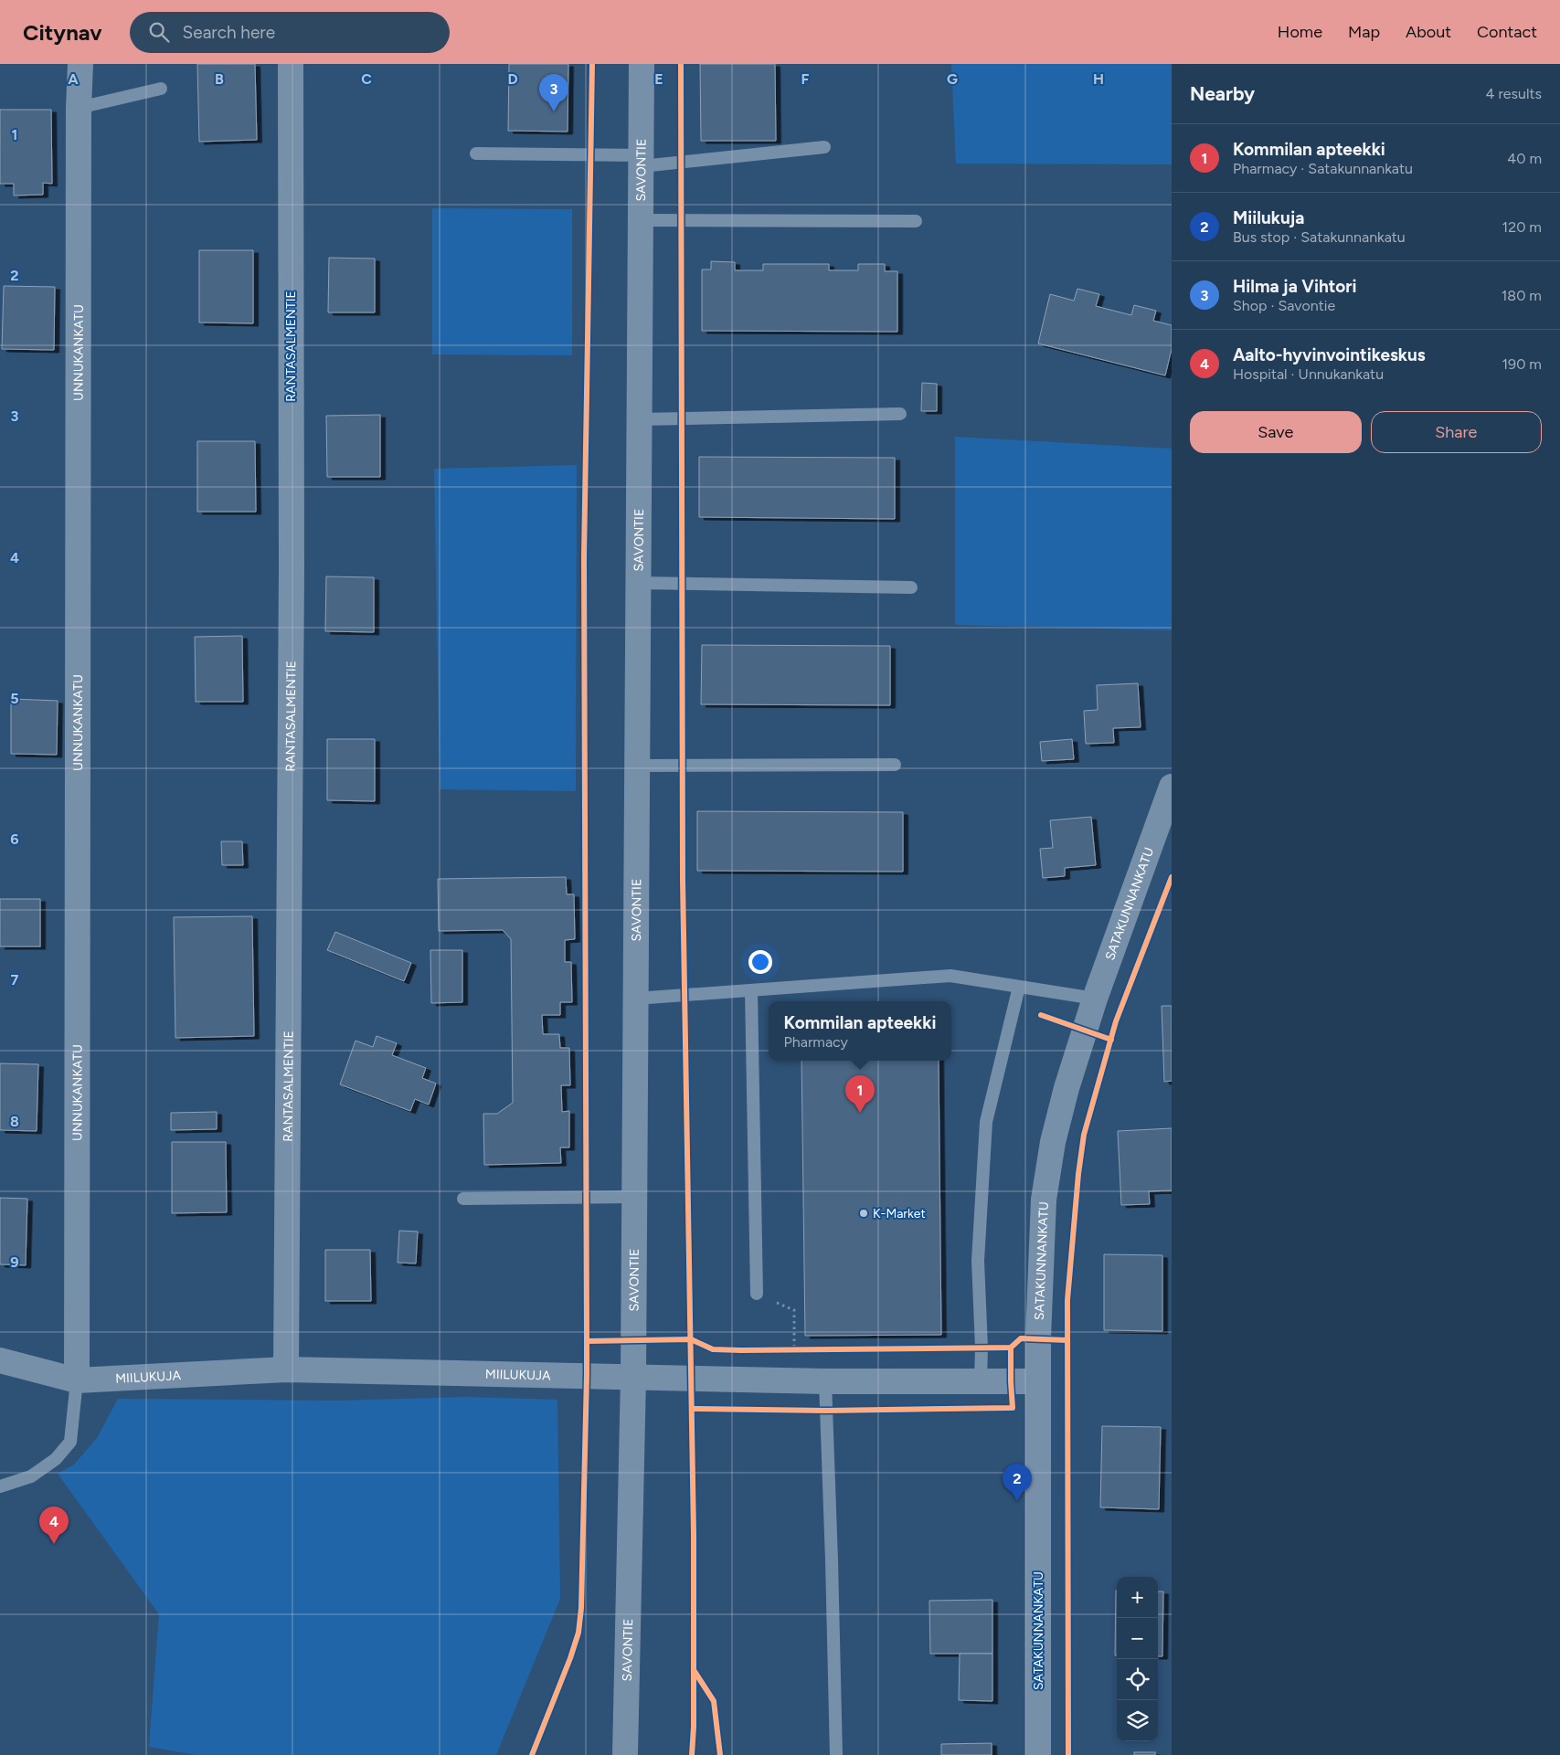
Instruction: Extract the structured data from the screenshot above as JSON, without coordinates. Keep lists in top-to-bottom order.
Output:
{
  "streets": {
    "street": [
      "SAVONTIE",
      "RANTASALMENTIE",
      "UNNUKANKATU",
      "SATAKUNNANKATU",
      "MIILUKUJA"
    ]
  },
  "crossings": [
    ["SAVONTIE", "MIILUKUJA"],
    ["RANTASALMENTIE", "MIILUKUJA"],
    ["UNNUKANKATU", "MIILUKUJA"],
    ["SATAKUNNANKATU", "MIILUKUJA"]
  ],
  "places": ["K-Market"],
  "page": {
    "header": "Citynav",
    "search": "Search here",
    "nav": [
      "Home",
      "Map",
      "About",
      "Contact"
    ],
    "heading": ["Nearby", "4 results"],
    "pins": [
      "3",
      "1",
      "2",
      "4"
    ],
    "list": [
      {
        "mark": "1",
        "name": "Kommilan apteekki",
        "note": "Pharmacy · Satakunnankatu",
        "value": "40 m"
      },
      {
        "mark": "2",
        "name": "Miilukuja",
        "note": "Bus stop · Satakunnankatu",
        "value": "120 m"
      },
      {
        "mark": "3",
        "name": "Hilma ja Vihtori",
        "note": "Shop · Savontie",
        "value": "180 m"
      },
      {
        "mark": "4",
        "name": "Aalto-hyvinvointikeskus",
        "note": "Hospital · Unnukankatu",
        "value": "190 m"
      }
    ],
    "buttons": ["Save", "Share"],
    "popup": ["Kommilan apteekki", "Pharmacy"],
    "map_buttons": ["+", "−"]
  },
  "grid": {
    "columns": [
      "A",
      "B",
      "C",
      "D",
      "E",
      "F",
      "G",
      "H"
    ],
    "rows": [
      "1",
      "2",
      "3",
      "4",
      "5",
      "6",
      "7",
      "8",
      "9"
    ]
  }
}
